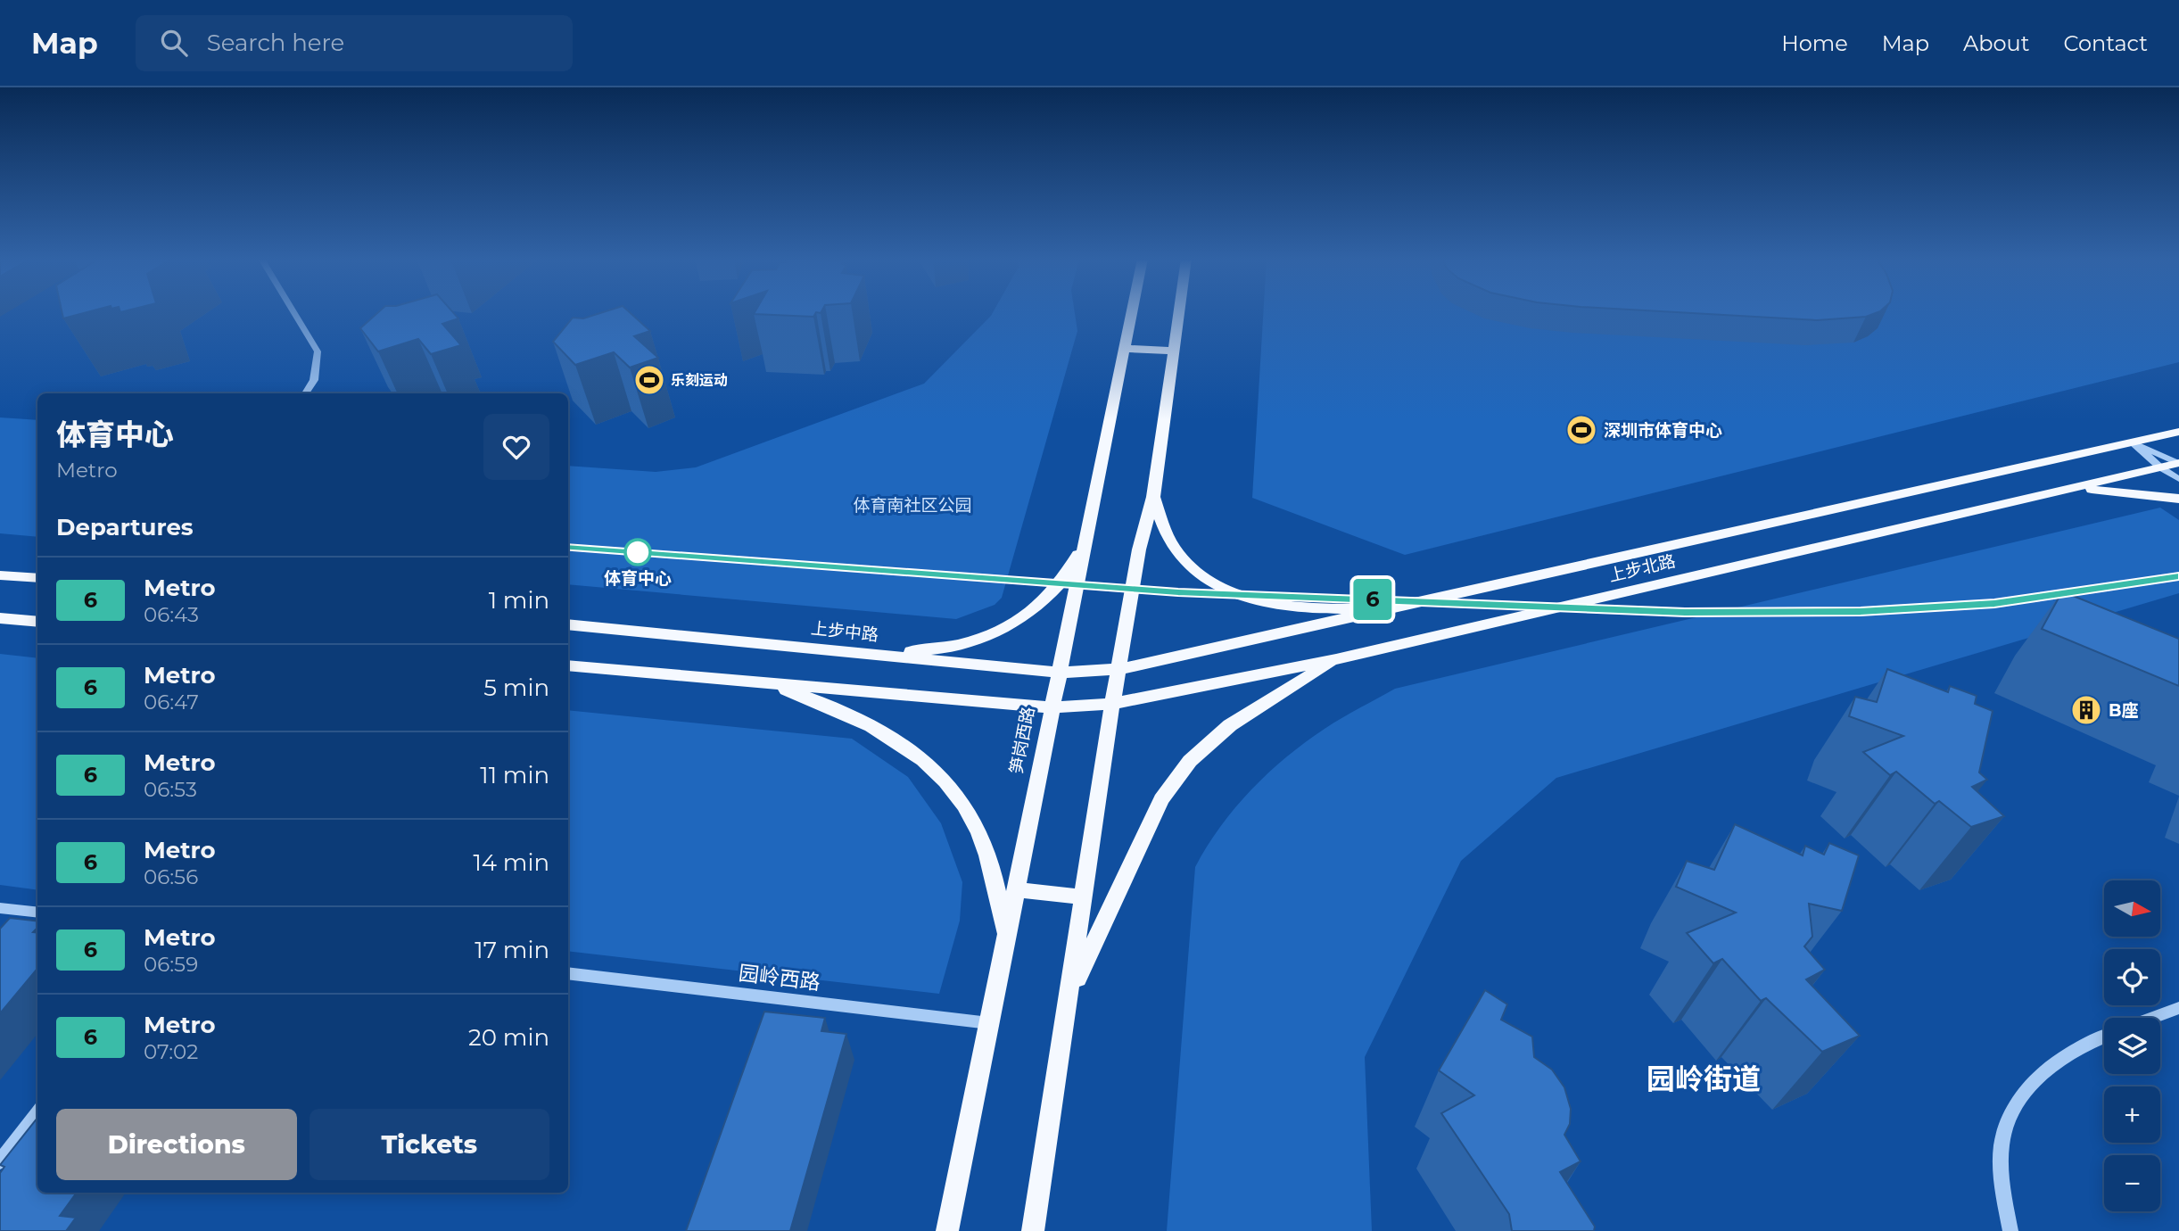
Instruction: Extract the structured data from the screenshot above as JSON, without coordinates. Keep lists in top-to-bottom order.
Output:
{
  "streets": {
    "main road": ["上步北路", "上步中路", "笋岗西路"],
    "street": ["园岭西路"]
  },
  "crossings": [
    ["上步北路", "上步中路"],
    ["上步中路", "笋岗西路"],
    ["笋岗西路", "园岭西路"]
  ],
  "districts": ["园岭街道"],
  "parks": ["体育南社区公园"],
  "places": {
    "sports": ["乐刻运动", "深圳市体育中心"],
    "other": ["体育中心"],
    "building": ["B座"]
  },
  "lines": ["metro line 6"],
  "north": "right",
  "page": {
    "header": "Map",
    "search": "Search here",
    "nav": [
      "Home",
      "Map",
      "About",
      "Contact"
    ],
    "on_map": "6",
    "heading": [
      ["体育中心", "Metro"],
      "Departures"
    ],
    "list": [
      {
        "mark": "6",
        "name": "Metro",
        "note": "06:43",
        "value": "1 min"
      },
      {
        "mark": "6",
        "name": "Metro",
        "note": "06:47",
        "value": "5 min"
      },
      {
        "mark": "6",
        "name": "Metro",
        "note": "06:53",
        "value": "11 min"
      },
      {
        "mark": "6",
        "name": "Metro",
        "note": "06:56",
        "value": "14 min"
      },
      {
        "mark": "6",
        "name": "Metro",
        "note": "06:59",
        "value": "17 min"
      },
      {
        "mark": "6",
        "name": "Metro",
        "note": "07:02",
        "value": "20 min"
      }
    ],
    "map_buttons": ["+", "−"],
    "buttons": ["Directions", "Tickets"]
  }
}
